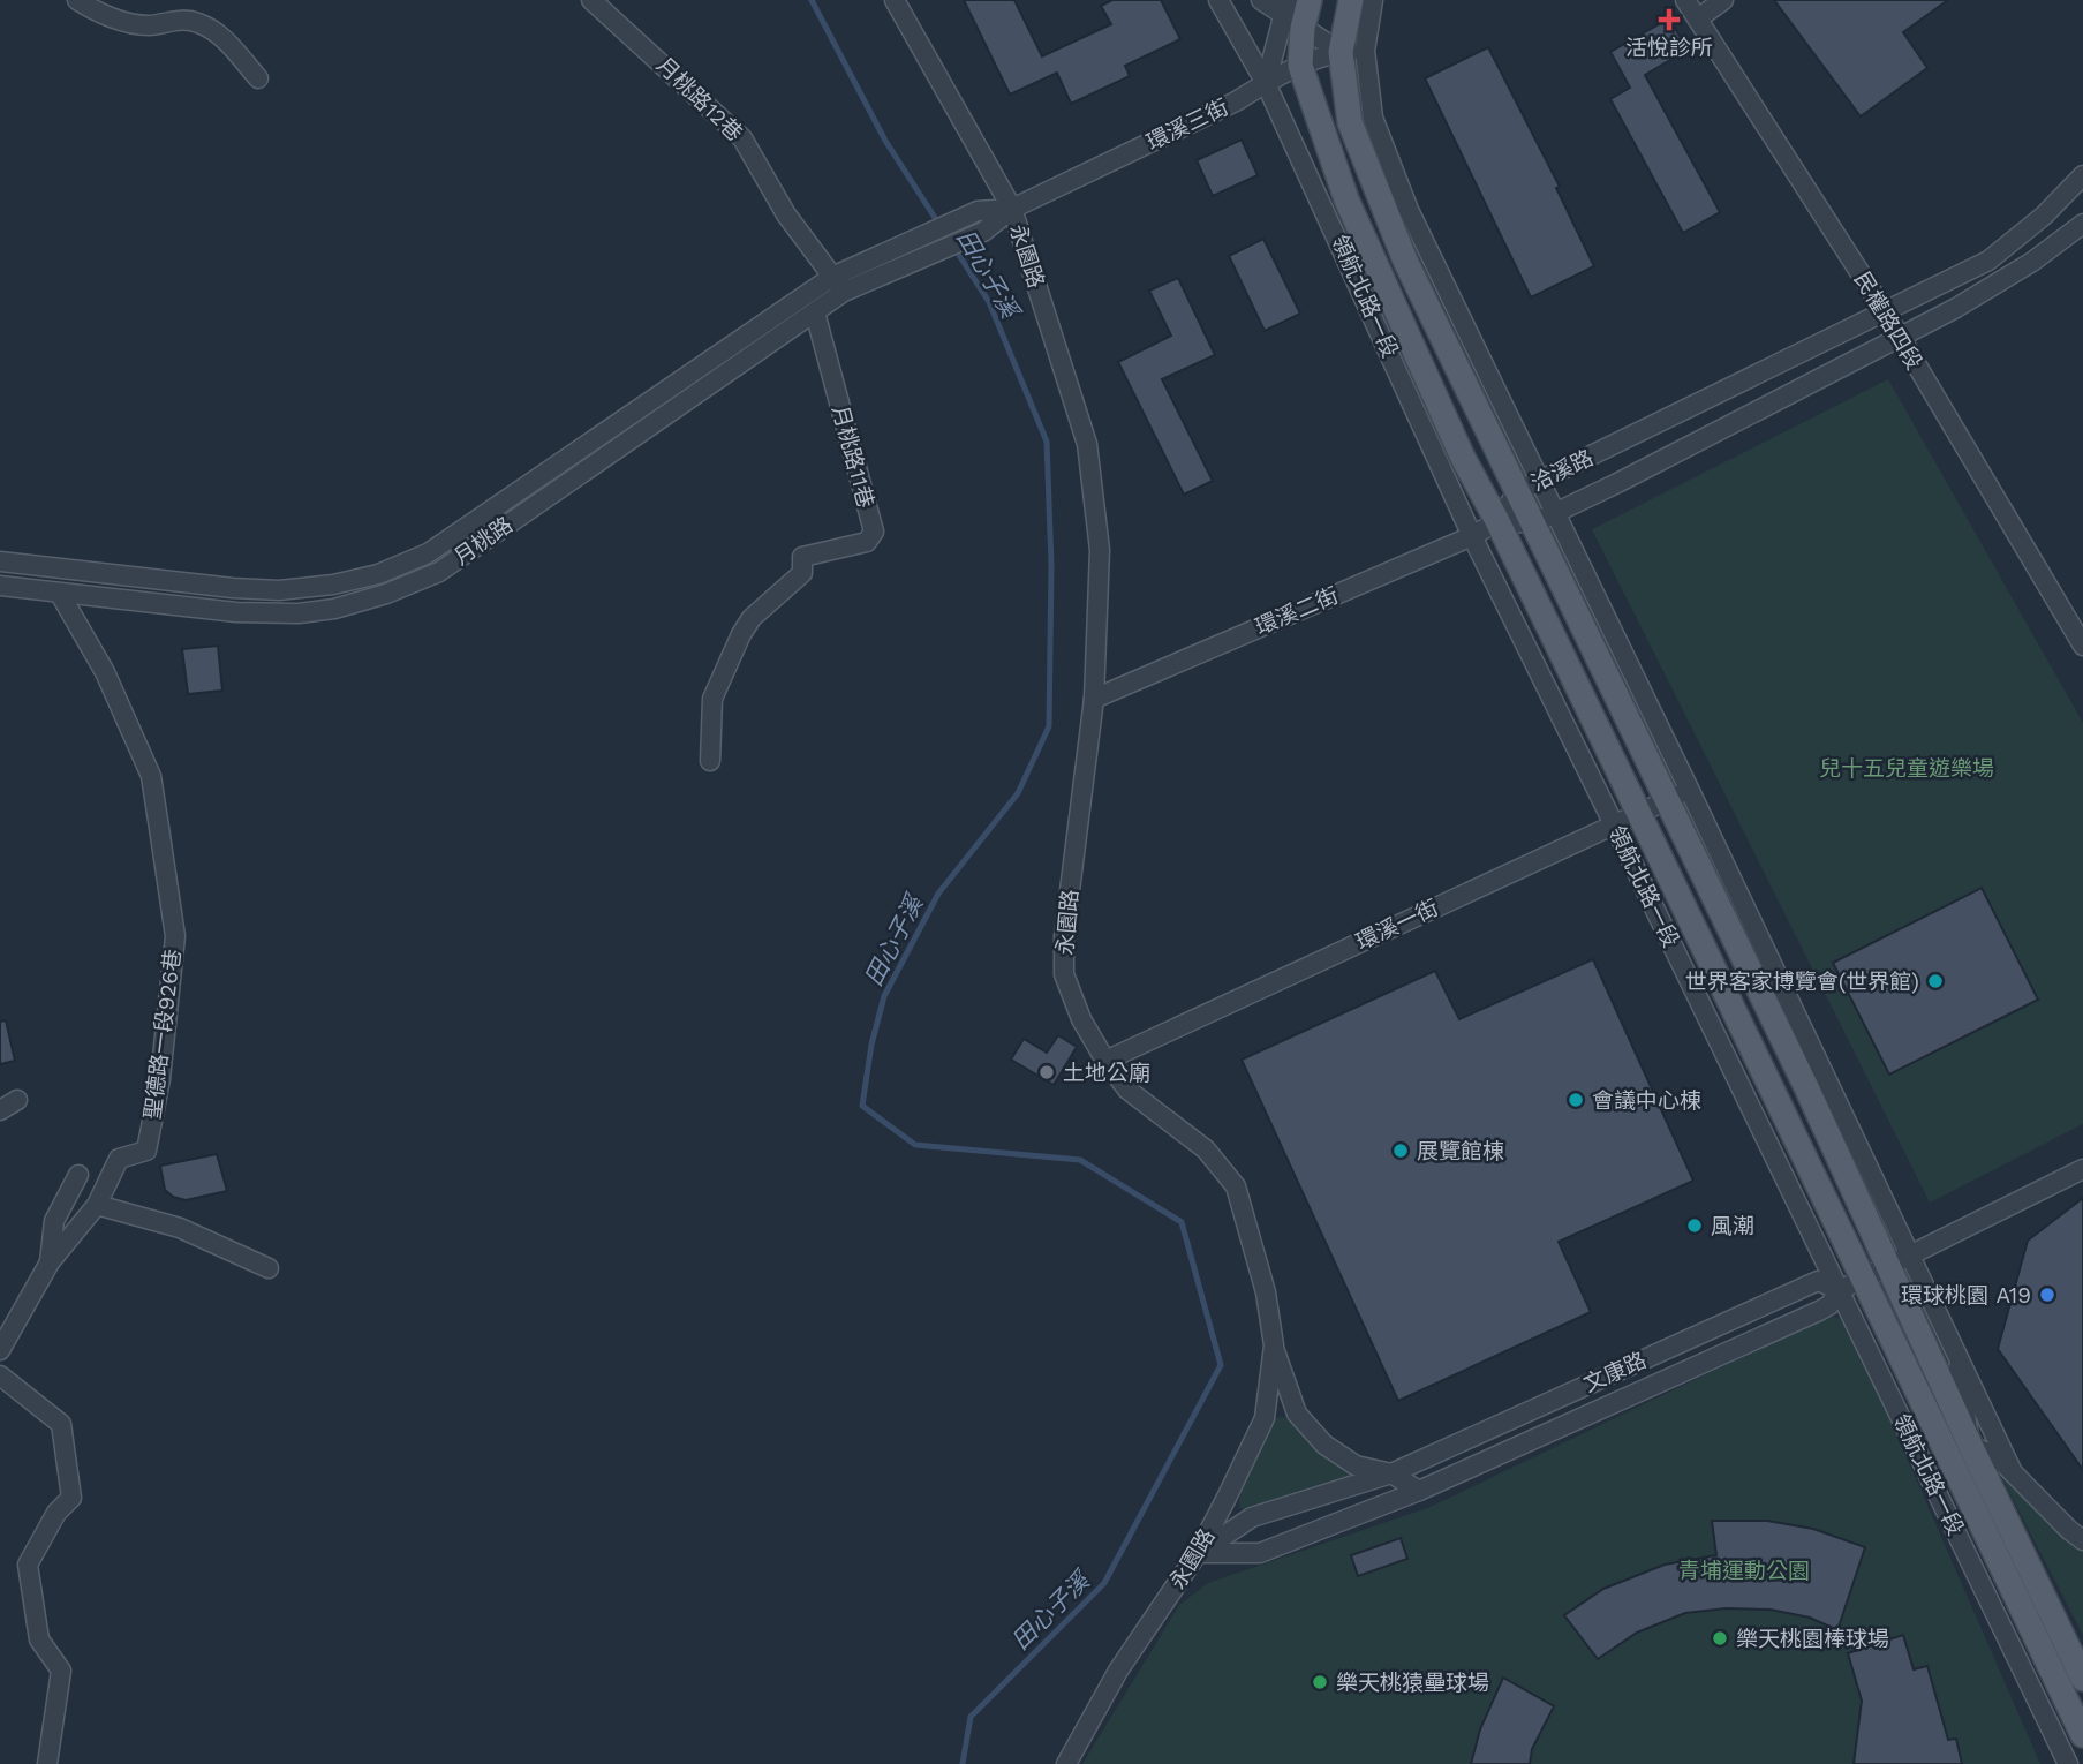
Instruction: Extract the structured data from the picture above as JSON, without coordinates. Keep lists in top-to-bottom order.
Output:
{
  "streets": {
    "main road": ["領航北路一段"],
    "street": [
      "月桃路12巷",
      "環溪三街",
      "永園路",
      "民權路四段",
      "月桃路11巷",
      "洽溪路",
      "月桃路",
      "環溪二街",
      "環溪一街",
      "聖德路一段926巷",
      "文康路"
    ]
  },
  "crossings": [
    ["月桃路12巷", "月桃路"],
    ["環溪三街", "永園路"],
    ["環溪三街", "領航北路一段"],
    ["環溪三街", "月桃路"],
    ["永園路", "月桃路"],
    ["永園路", "環溪二街"],
    ["永園路", "環溪一街"],
    ["永園路", "文康路"],
    ["領航北路一段", "洽溪路"],
    ["領航北路一段", "環溪二街"],
    ["領航北路一段", "環溪一街"],
    ["領航北路一段", "文康路"],
    ["民權路四段", "洽溪路"],
    ["月桃路11巷", "月桃路"],
    ["洽溪路", "環溪二街"],
    ["月桃路", "聖德路一段926巷"]
  ],
  "water": ["田心子溪"],
  "parks": ["兒十五兒童遊樂場", "青埔運動公園"],
  "places": {
    "health": ["活悅診所"],
    "other": [
      "世界客家博覽會(世界館)",
      "土地公廟",
      "會議中心棟",
      "展覽館棟",
      "風潮",
      "環球桃園 A19",
      "樂天桃園棒球場",
      "樂天桃猿壘球場"
    ]
  }
}
